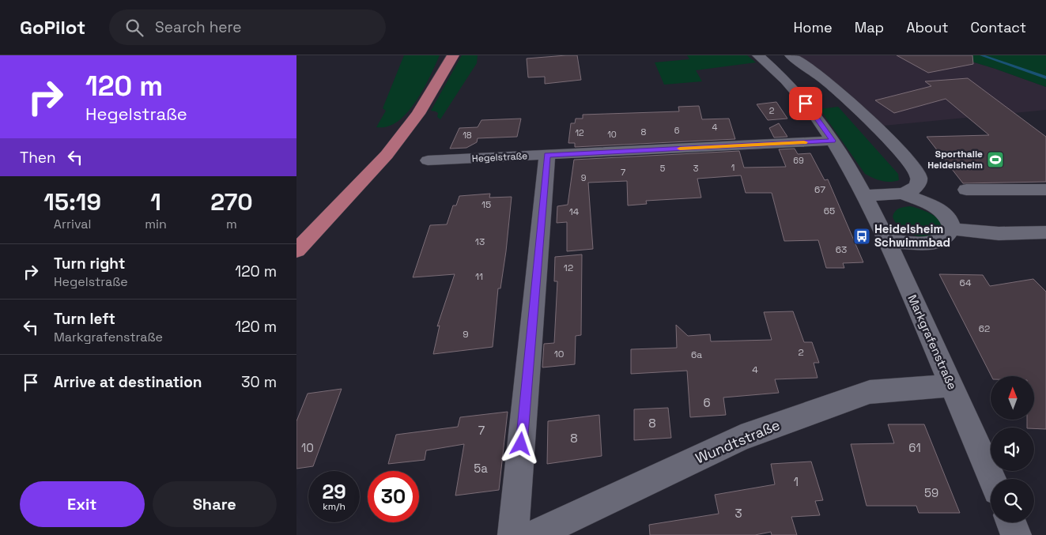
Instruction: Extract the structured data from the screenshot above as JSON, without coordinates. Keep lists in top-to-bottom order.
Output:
{
  "streets": {
    "street": ["Hegelstraße", "Markgrafenstraße", "Wundtstraße"]
  },
  "crossings": [
    ["Hegelstraße", "Markgrafenstraße"],
    ["Markgrafenstraße", "Wundtstraße"]
  ],
  "places": {
    "sports": ["Sporthalle Heidelsheim"],
    "bus stop": ["Heidelsheim Schwimmbad"]
  },
  "house_numbers": [
    "2",
    "4",
    "6",
    "8",
    "12",
    "10",
    "18",
    "69",
    "1",
    "5",
    "3",
    "7",
    "9",
    "67",
    "15",
    "65",
    "14",
    "13",
    "63",
    "12",
    "11",
    "64",
    "62",
    "9",
    "2",
    "10",
    "6a",
    "4",
    "6",
    "8",
    "7",
    "8",
    "10",
    "61",
    "5a",
    "1",
    "59",
    "3"
  ],
  "north": "top",
  "page": {
    "header": "GoPilot",
    "search": "Search here",
    "nav": [
      "Home",
      "Map",
      "About",
      "Contact"
    ],
    "turn": ["120 m", "Hegelstraße"],
    "then": "Then",
    "eta": [
      "15:19",
      "Arrival",
      "1",
      "min",
      "270",
      "m"
    ],
    "list": [
      {
        "name": "Turn right",
        "note": "Hegelstraße",
        "value": "120 m"
      },
      {
        "name": "Turn left",
        "note": "Markgrafenstraße",
        "value": "120 m"
      },
      {
        "name": "Arrive at destination",
        "value": "30 m"
      }
    ],
    "speed": "29 km/h",
    "limit": "30",
    "buttons": ["Exit", "Share"]
  }
}
